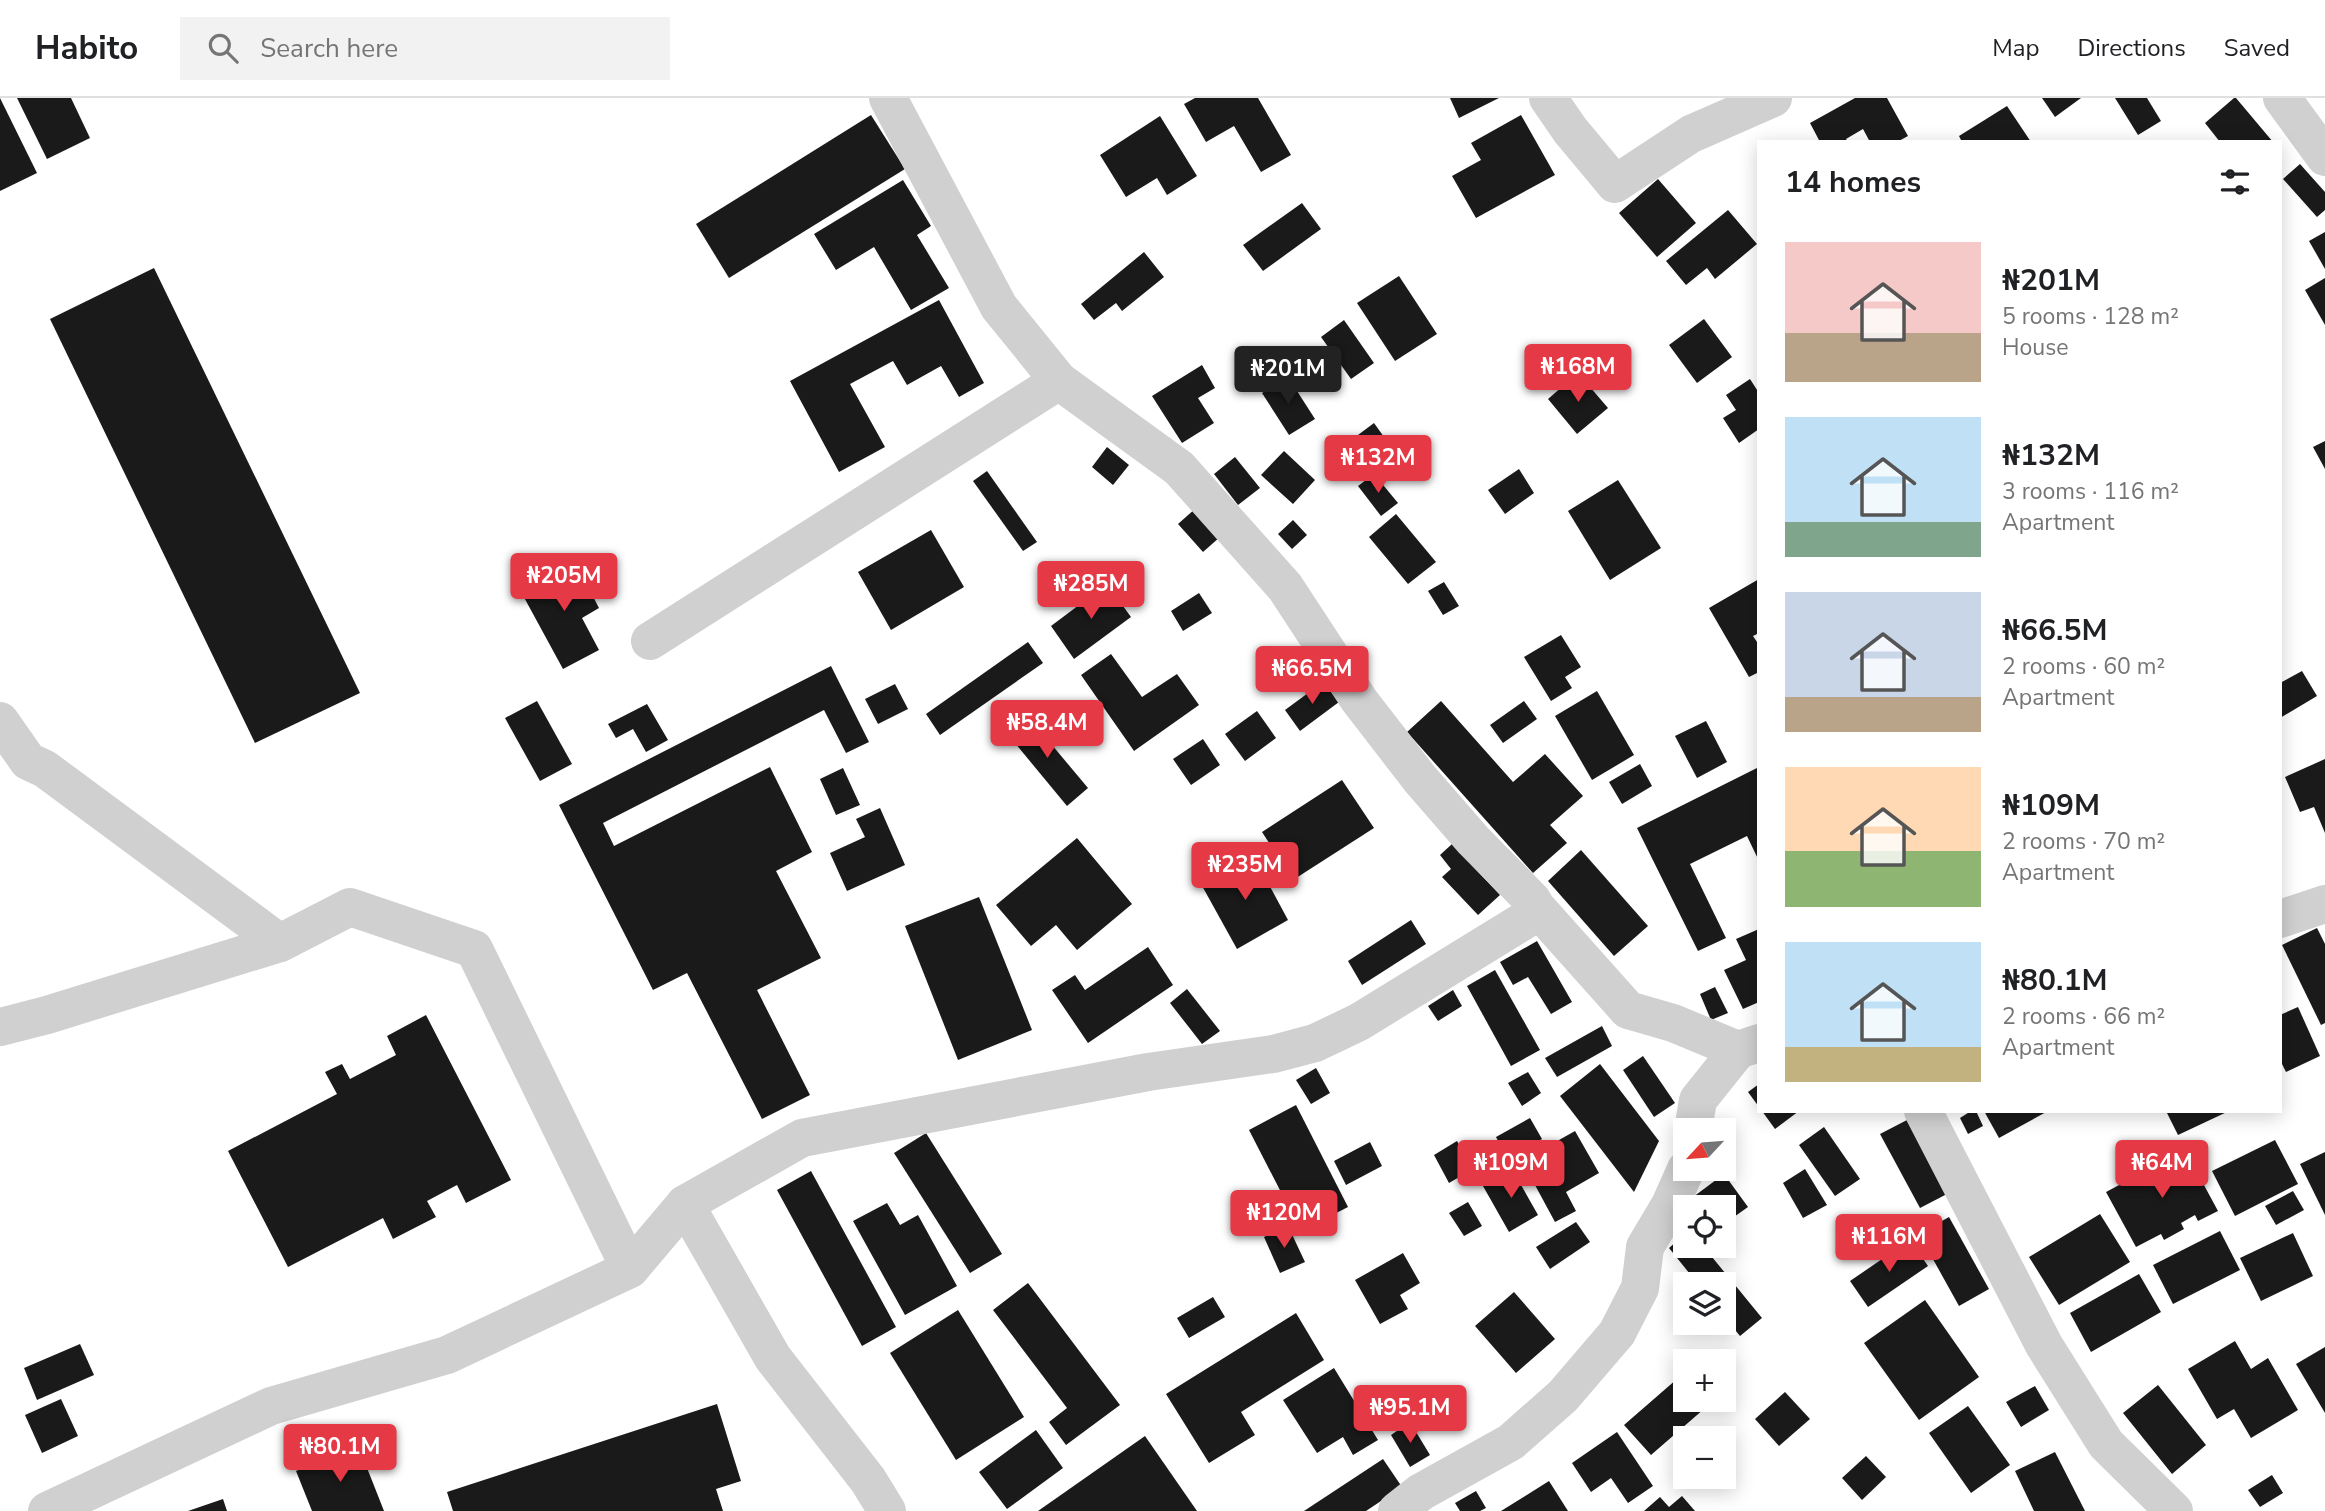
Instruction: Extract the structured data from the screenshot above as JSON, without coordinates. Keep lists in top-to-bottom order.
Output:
{
  "north": "bottom left",
  "page": {
    "header": "Habito",
    "search": "Search here",
    "nav": ["Map", "Directions", "Saved"],
    "heading": "14 homes",
    "list": [
      {
        "name": "₦201M",
        "note": "5 rooms · 128 m² · House"
      },
      {
        "name": "₦132M",
        "note": "3 rooms · 116 m² · Apartment"
      },
      {
        "name": "₦66.5M",
        "note": "2 rooms · 60 m² · Apartment"
      },
      {
        "name": "₦109M",
        "note": "2 rooms · 70 m² · Apartment"
      },
      {
        "name": "₦80.1M",
        "note": "2 rooms · 66 m² · Apartment"
      }
    ],
    "price": [
      "₦168M",
      "₦201M",
      "₦132M",
      "₦205M",
      "₦285M",
      "₦66.5M",
      "₦58.4M",
      "₦235M",
      "₦109M",
      "₦64M",
      "₦120M",
      "₦116M",
      "₦95.1M",
      "₦80.1M"
    ],
    "map_buttons": ["+", "−"]
  }
}
